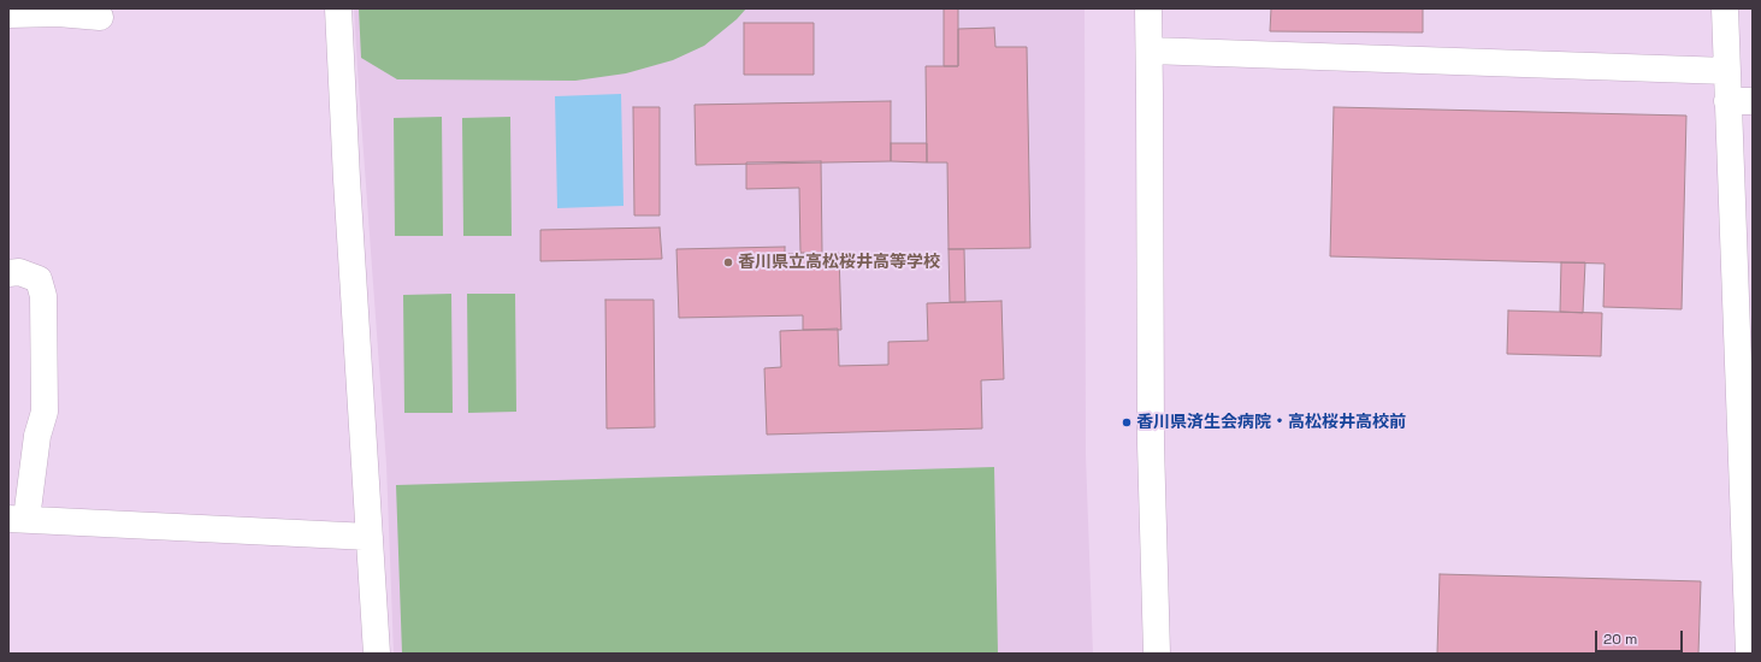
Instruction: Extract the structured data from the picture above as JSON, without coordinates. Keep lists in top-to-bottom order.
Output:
{
  "places": ["香川県立高松桜井高等学校", "香川県済生会病院・高松桜井高校前"],
  "scale_bar": "20 m"
}
